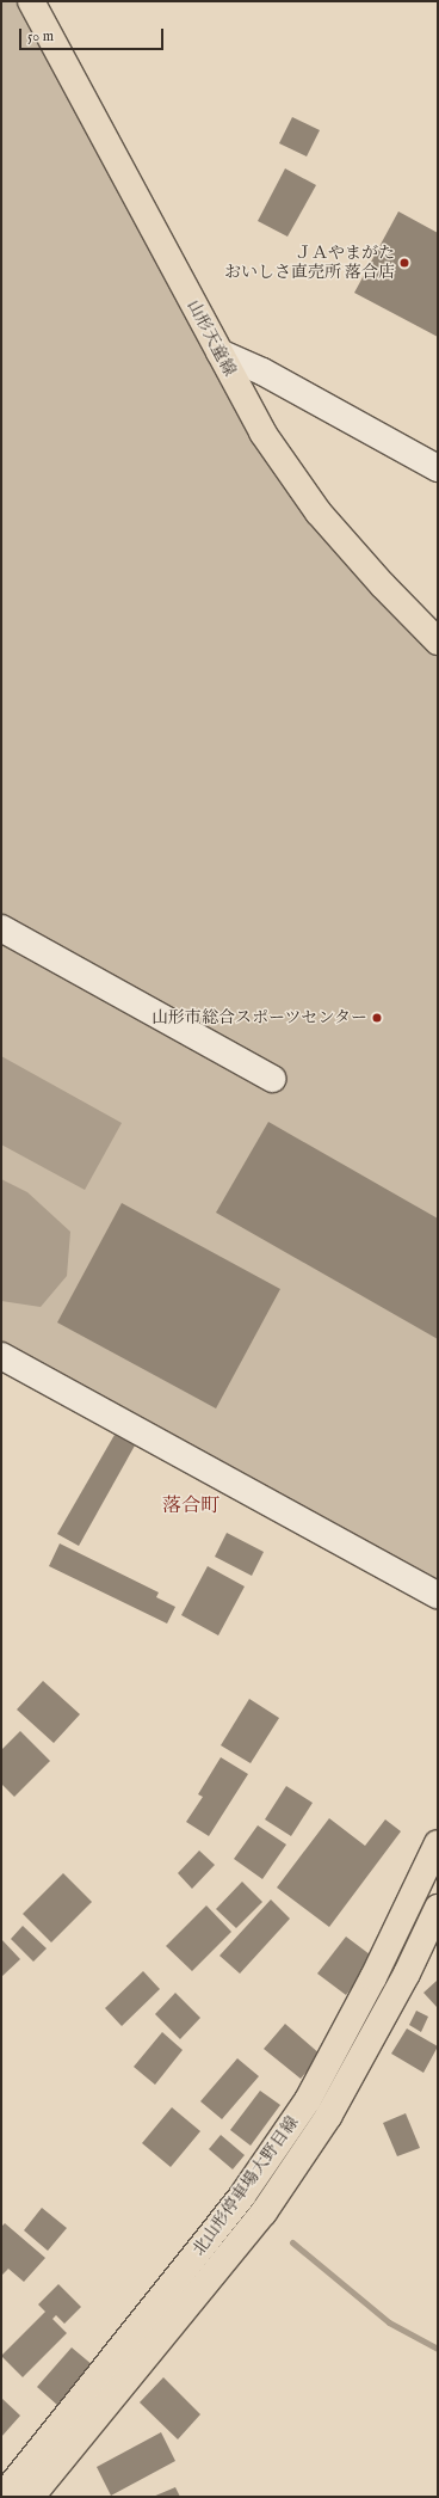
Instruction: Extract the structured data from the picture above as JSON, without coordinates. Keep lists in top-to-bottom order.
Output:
{
  "streets": {
    "main road": ["山形天童線", "北山形停車場大野目線"]
  },
  "districts": ["落合町"],
  "places": ["ＪＡやまがた おいしさ直売所 落合店", "山形市総合スポーツセンター"],
  "scale_bar": "50 m"
}
